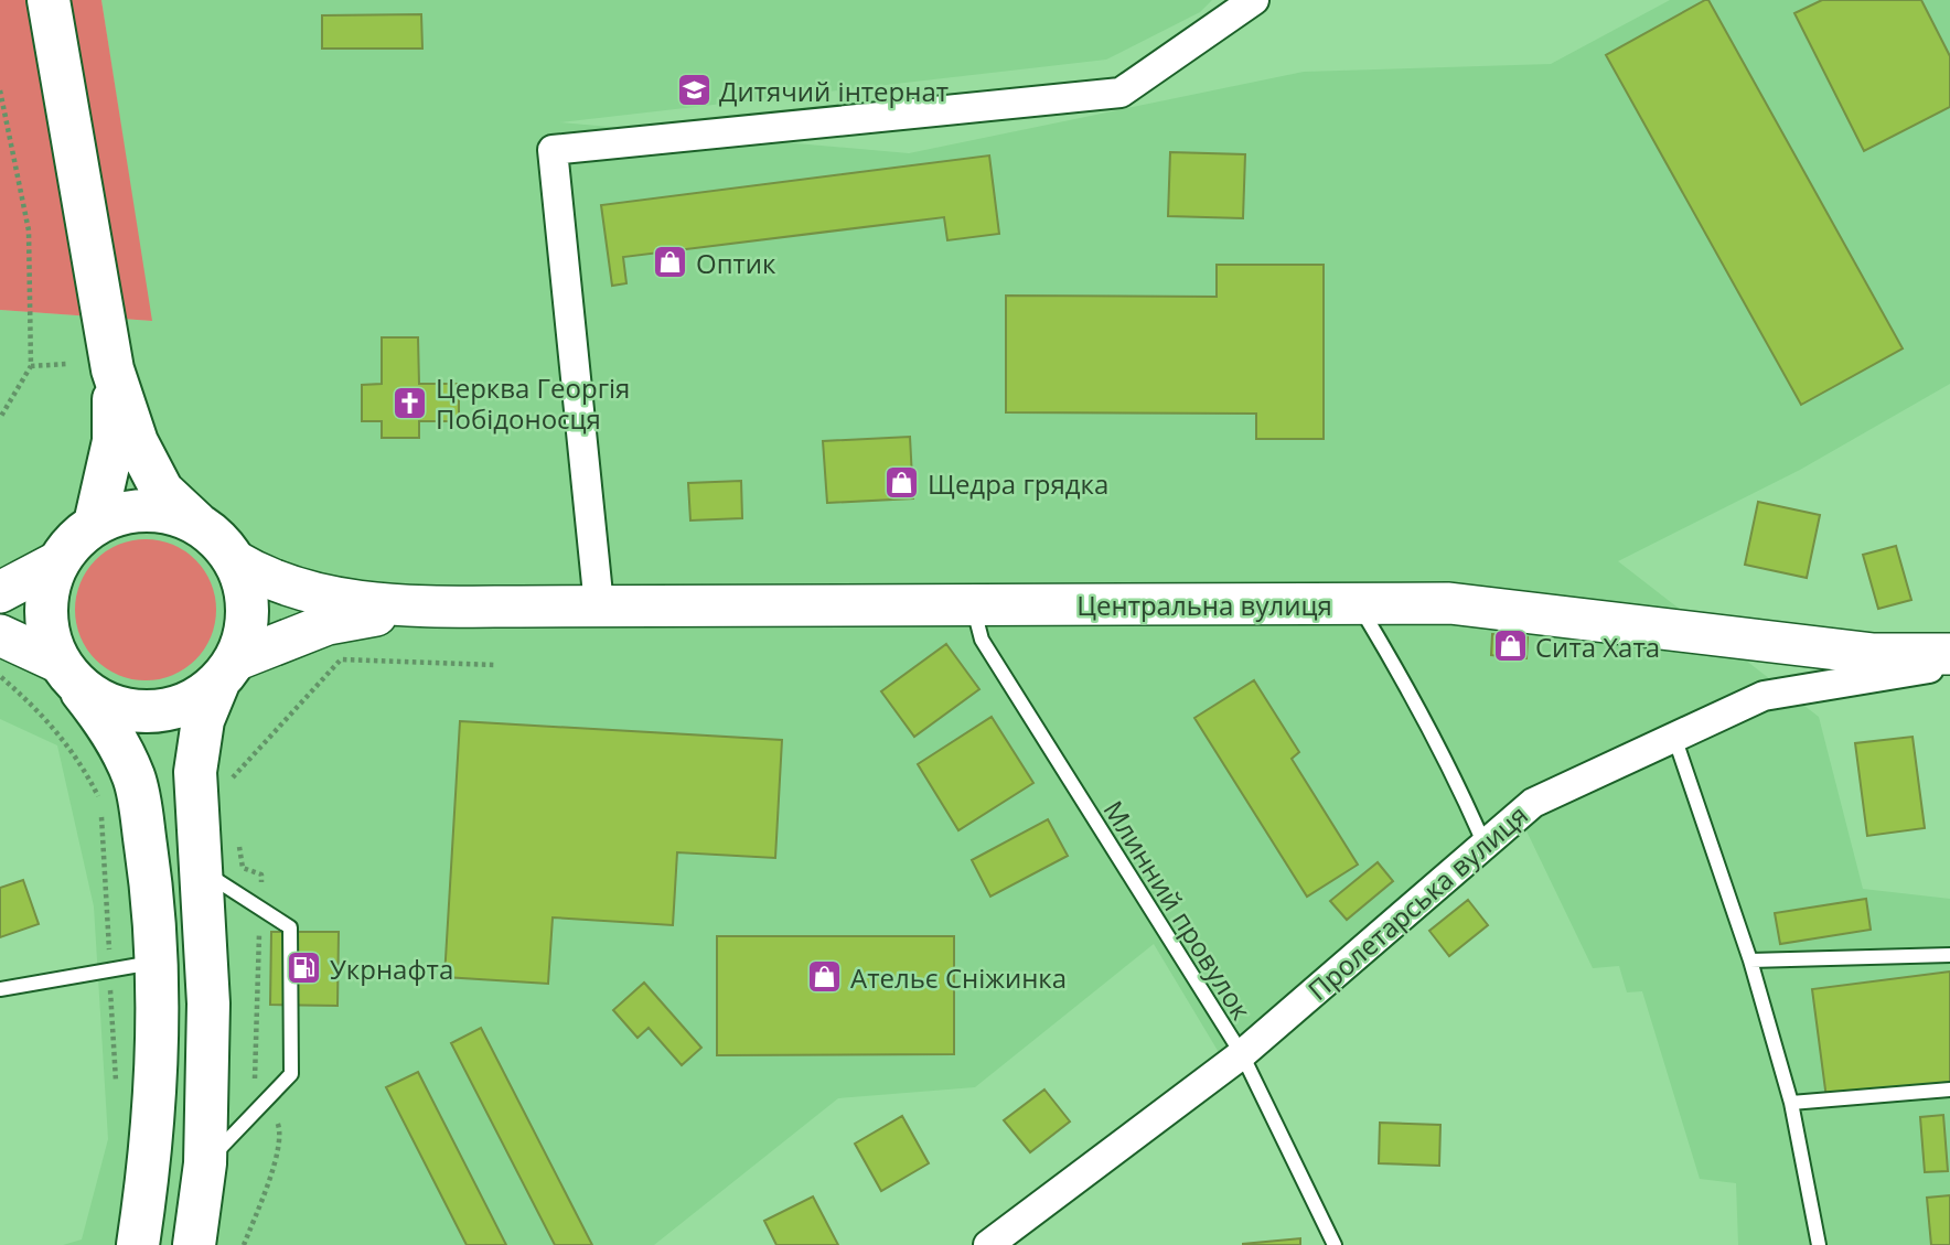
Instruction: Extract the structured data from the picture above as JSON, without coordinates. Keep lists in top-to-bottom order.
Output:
{
  "streets": {
    "street": ["Центральна вулиця", "Пролетарська вулиця"],
    "lane": ["Млинний провулок"]
  },
  "crossings": [
    ["Центральна вулиця", "Млинний провулок"],
    ["Пролетарська вулиця", "Млинний провулок"]
  ],
  "places": {
    "school or university": ["Дитячий інтернат"],
    "shop": [
      "Оптик",
      "Щедра грядка",
      "Сита Хата",
      "Ательє Сніжинка"
    ],
    "church": ["Церква Георгія Побідоносця"],
    "fuel station": ["Укрнафта"]
  }
}
